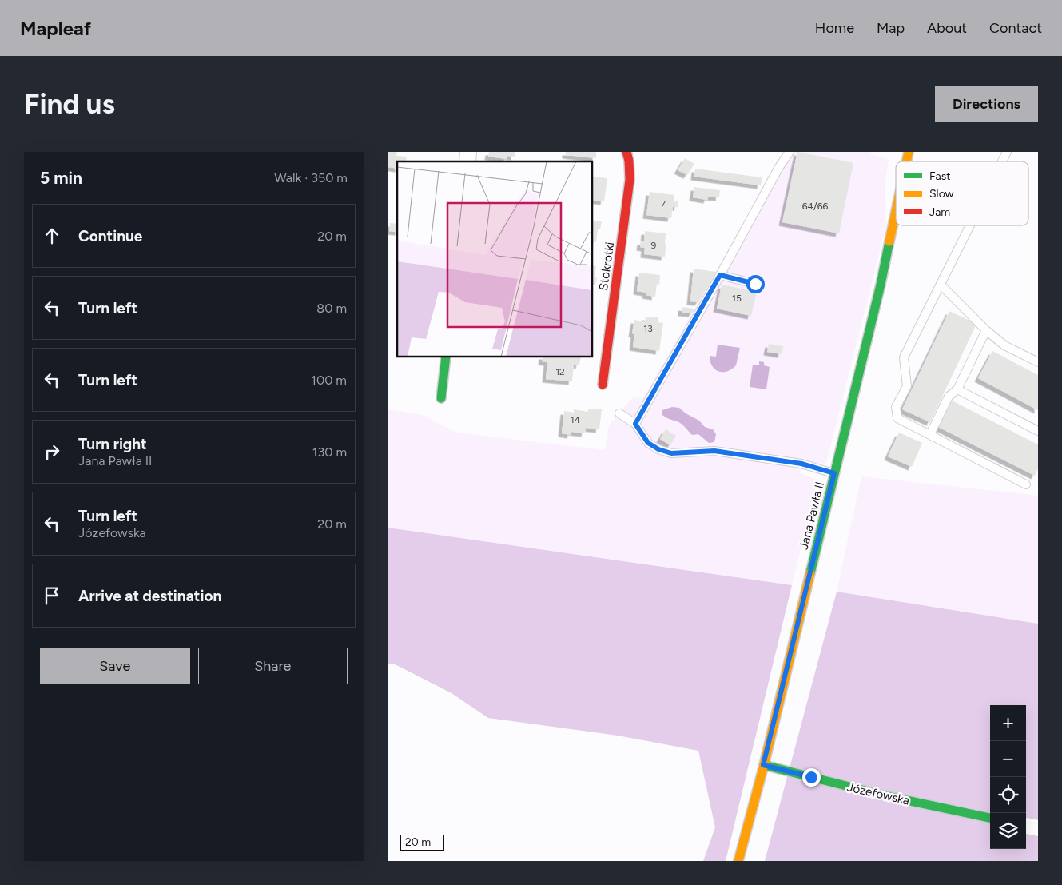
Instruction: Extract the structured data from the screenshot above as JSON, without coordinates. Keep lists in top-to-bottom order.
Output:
{
  "streets": {
    "street": ["Stokrotki", "Jana Pawła II", "Józefowska"]
  },
  "crossings": [
    ["Jana Pawła II", "Józefowska"]
  ],
  "house_numbers": [
    "7",
    "64/66",
    "9",
    "15",
    "13",
    "12",
    "14"
  ],
  "legend": ["Fast", "Slow", "Jam"],
  "scale_bar": "20 m",
  "page": {
    "header": "Mapleaf",
    "nav": [
      "Home",
      "Map",
      "About",
      "Contact"
    ],
    "buttons": [
      "Directions",
      ["Save", "Share"]
    ],
    "title": "Find us",
    "heading": ["5 min", "Walk · 350 m"],
    "list": [
      ["Continue", "20 m"],
      ["Turn left", "80 m"],
      ["Turn left", "100 m"],
      ["Turn right", "Jana Pawła II", "130 m"],
      ["Turn left", "Józefowska", "20 m"],
      "Arrive at destination"
    ],
    "map_buttons": ["+", "−"],
    "scale": "20 m"
  }
}
